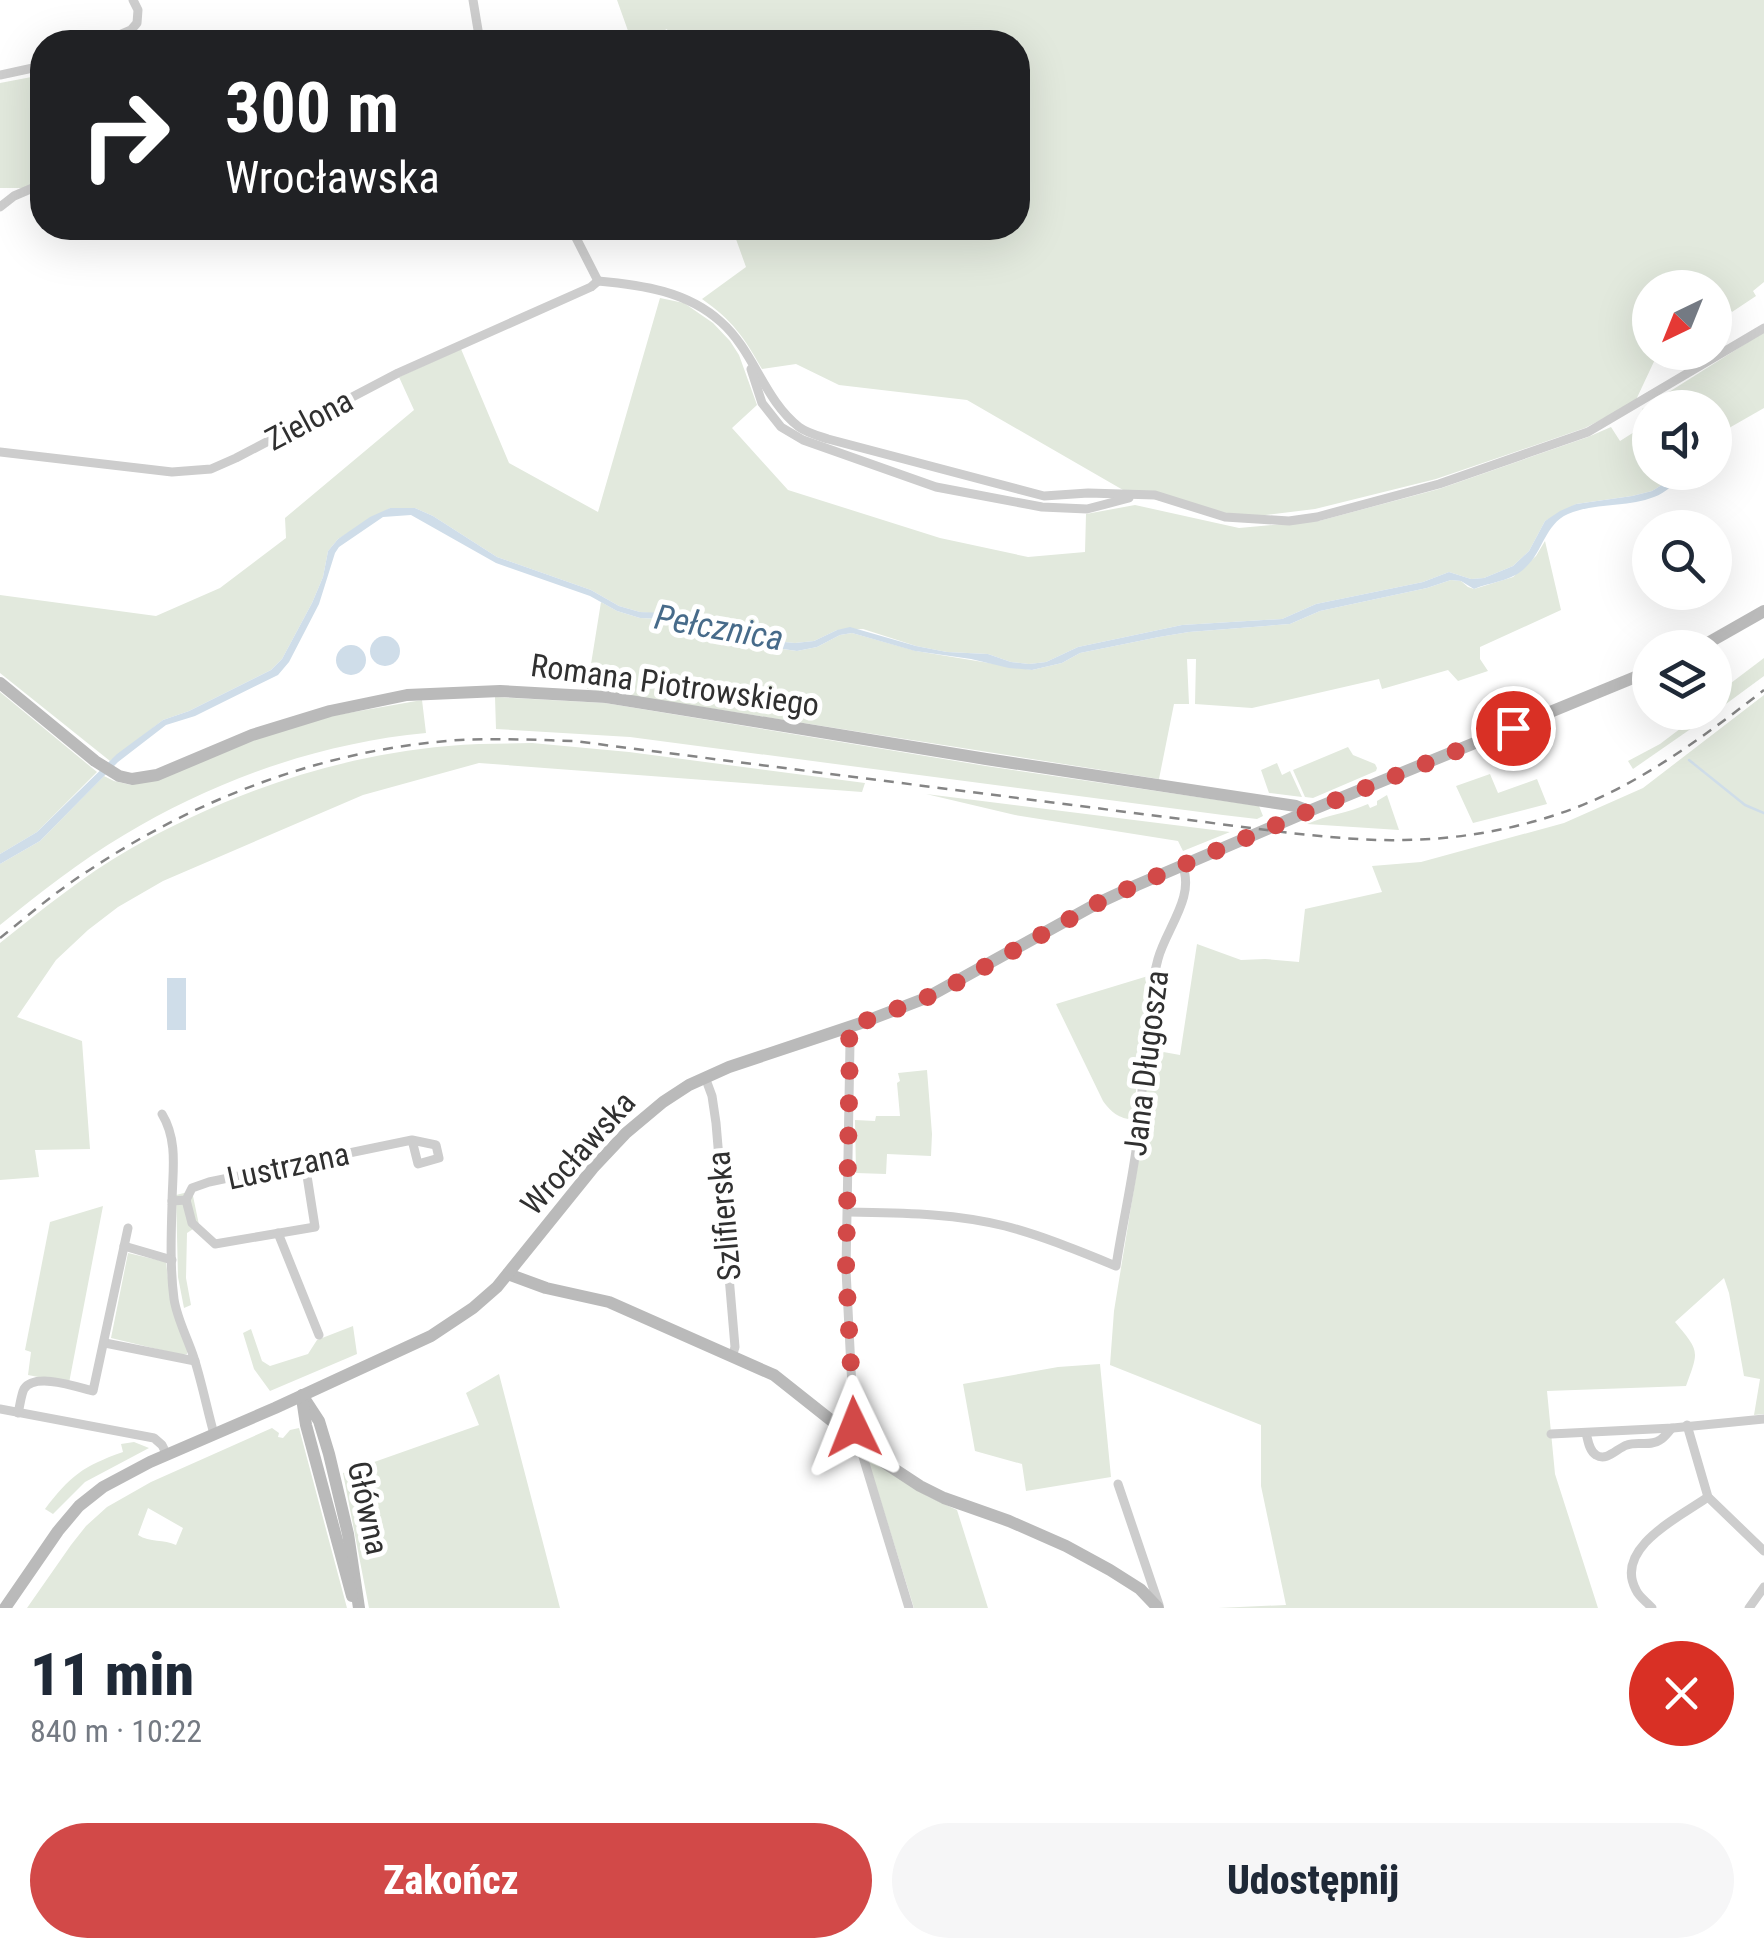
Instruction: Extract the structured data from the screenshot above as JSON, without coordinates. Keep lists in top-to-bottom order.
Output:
{
  "streets": {
    "street": [
      "Zielona",
      "Romana Piotrowskiego",
      "Jana Długosza",
      "Wrocławska",
      "Lustrzana",
      "Szlifierska",
      "Główna"
    ]
  },
  "crossings": [
    ["Romana Piotrowskiego", "Wrocławska"],
    ["Jana Długosza", "Wrocławska"],
    ["Wrocławska", "Szlifierska"],
    ["Wrocławska", "Główna"]
  ],
  "water": ["Pełcznica"],
  "north": "bottom left",
  "page": {
    "turn": ["300 m", "Wrocławska"],
    "heading": ["11 min", "840 m · 10:22"],
    "buttons": ["Zakończ", "Udostępnij"]
  }
}
